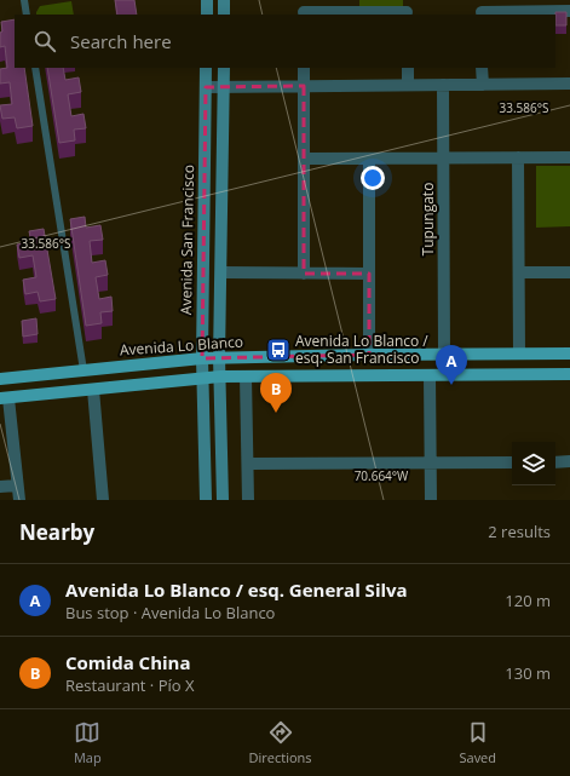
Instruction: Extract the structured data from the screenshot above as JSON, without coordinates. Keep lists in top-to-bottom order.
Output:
{
  "streets": {
    "main road": ["Avenida Lo Blanco"],
    "street": ["Tupungato", "Avenida San Francisco"]
  },
  "crossings": [
    ["Tupungato", "Avenida Lo Blanco"],
    ["Avenida San Francisco", "Avenida Lo Blanco"]
  ],
  "places": {
    "bus stop": ["Avenida Lo Blanco / esq. San Francisco"]
  },
  "page": {
    "search": "Search here",
    "pins": ["A", "B"],
    "heading": ["Nearby", "2 results"],
    "list": [
      {
        "mark": "A",
        "name": "Avenida Lo Blanco / esq. General Silva",
        "note": "Bus stop · Avenida Lo Blanco",
        "value": "120 m"
      },
      {
        "mark": "B",
        "name": "Comida China",
        "note": "Restaurant · Pío X",
        "value": "130 m"
      }
    ],
    "nav": ["Map", "Directions", "Saved"]
  },
  "coordinates": ["33.586°S", "70.664°W"]
}
